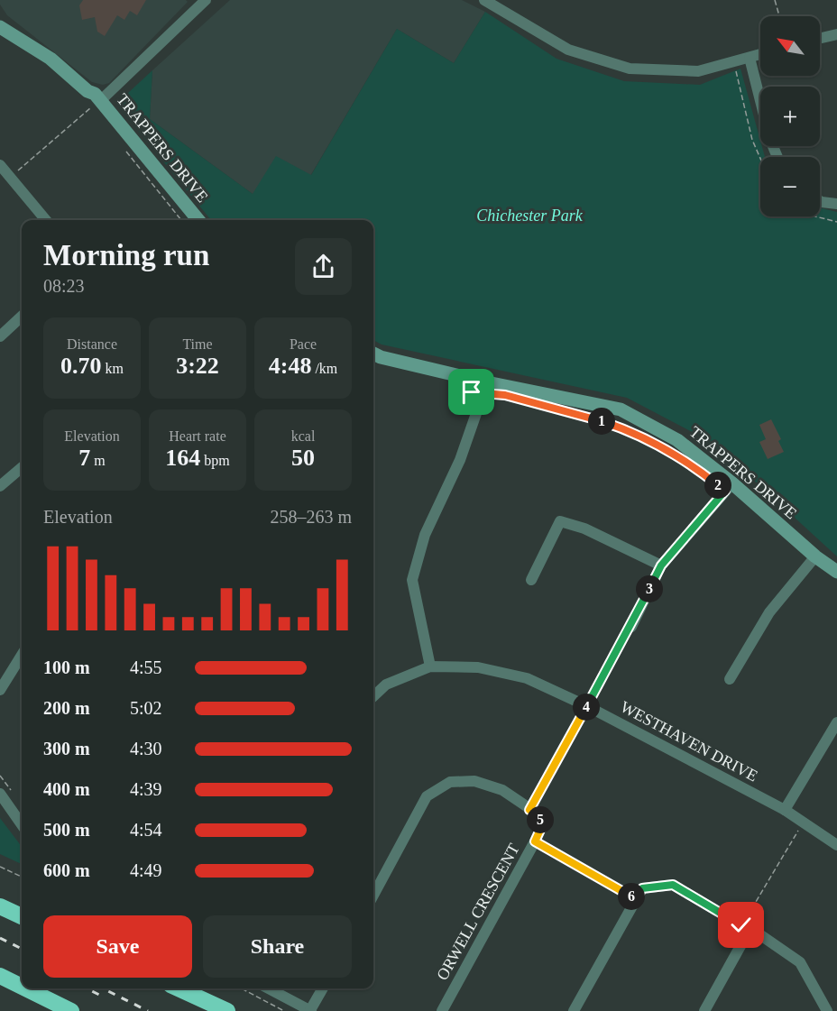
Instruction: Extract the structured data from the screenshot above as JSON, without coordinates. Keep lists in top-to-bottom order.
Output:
{
  "streets": {
    "main road": ["TRAPPERS DRIVE"],
    "street": ["WESTHAVEN DRIVE", "ORWELL CRESCENT"]
  },
  "parks": ["Chichester Park"],
  "north": "top left",
  "page": {
    "map_buttons": ["+", "−"],
    "heading": ["Morning run", "08:23"],
    "stats": [
      ["Distance", "0.70 km"],
      ["Time", "3:22"],
      ["Pace", "4:48 /km"],
      ["Elevation", "7 m"],
      ["Heart rate", "164 bpm"],
      ["kcal", "50"]
    ],
    "pins": [
      "1",
      "2",
      "3",
      "4",
      "5",
      "6"
    ],
    "chart": ["Elevation", "258–263 m"],
    "list": [
      {
        "name": "100 m",
        "note": "4:55"
      },
      {
        "name": "200 m",
        "note": "5:02"
      },
      {
        "name": "300 m",
        "note": "4:30"
      },
      {
        "name": "400 m",
        "note": "4:39"
      },
      {
        "name": "500 m",
        "note": "4:54"
      },
      {
        "name": "600 m",
        "note": "4:49"
      }
    ],
    "buttons": ["Save", "Share"]
  }
}
